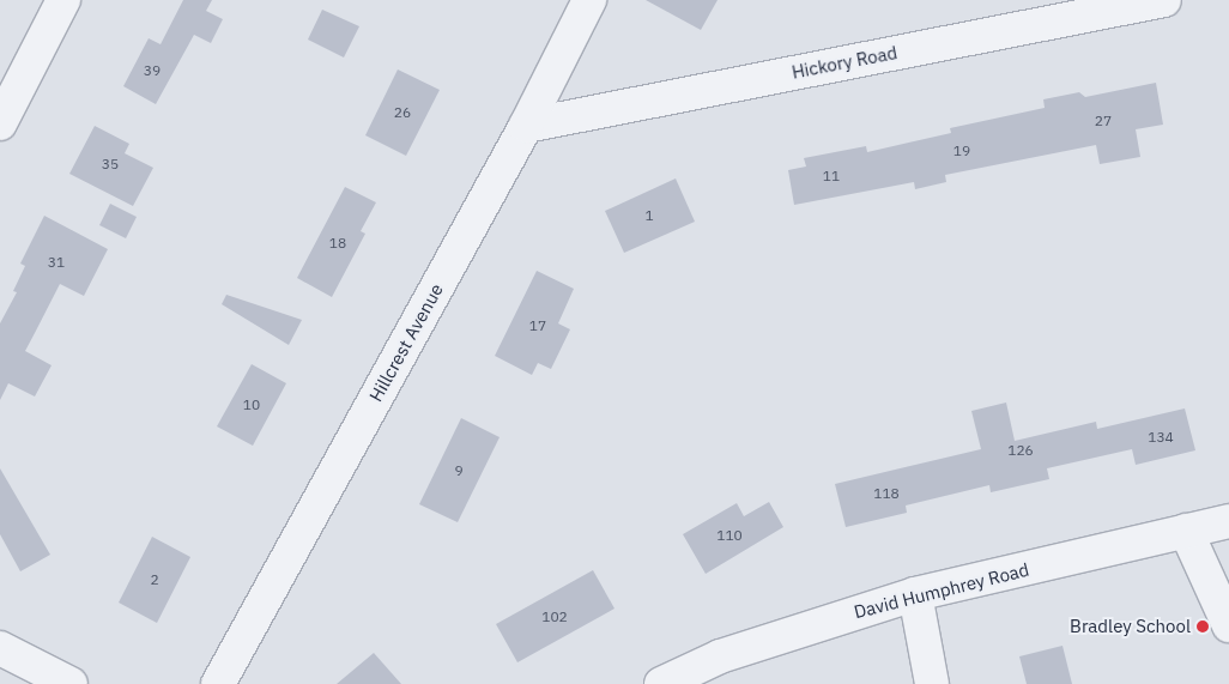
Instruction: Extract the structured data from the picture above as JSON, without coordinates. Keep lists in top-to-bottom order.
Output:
{
  "streets": {
    "street": ["Hickory Road", "Hillcrest Avenue", "David Humphrey Road"]
  },
  "crossings": [
    ["Hickory Road", "Hillcrest Avenue"]
  ],
  "places": ["Bradley School"],
  "house_numbers": [
    "39",
    "26",
    "27",
    "19",
    "35",
    "11",
    "1",
    "18",
    "31",
    "17",
    "10",
    "134",
    "126",
    "9",
    "118",
    "110",
    "2",
    "102"
  ]
}
